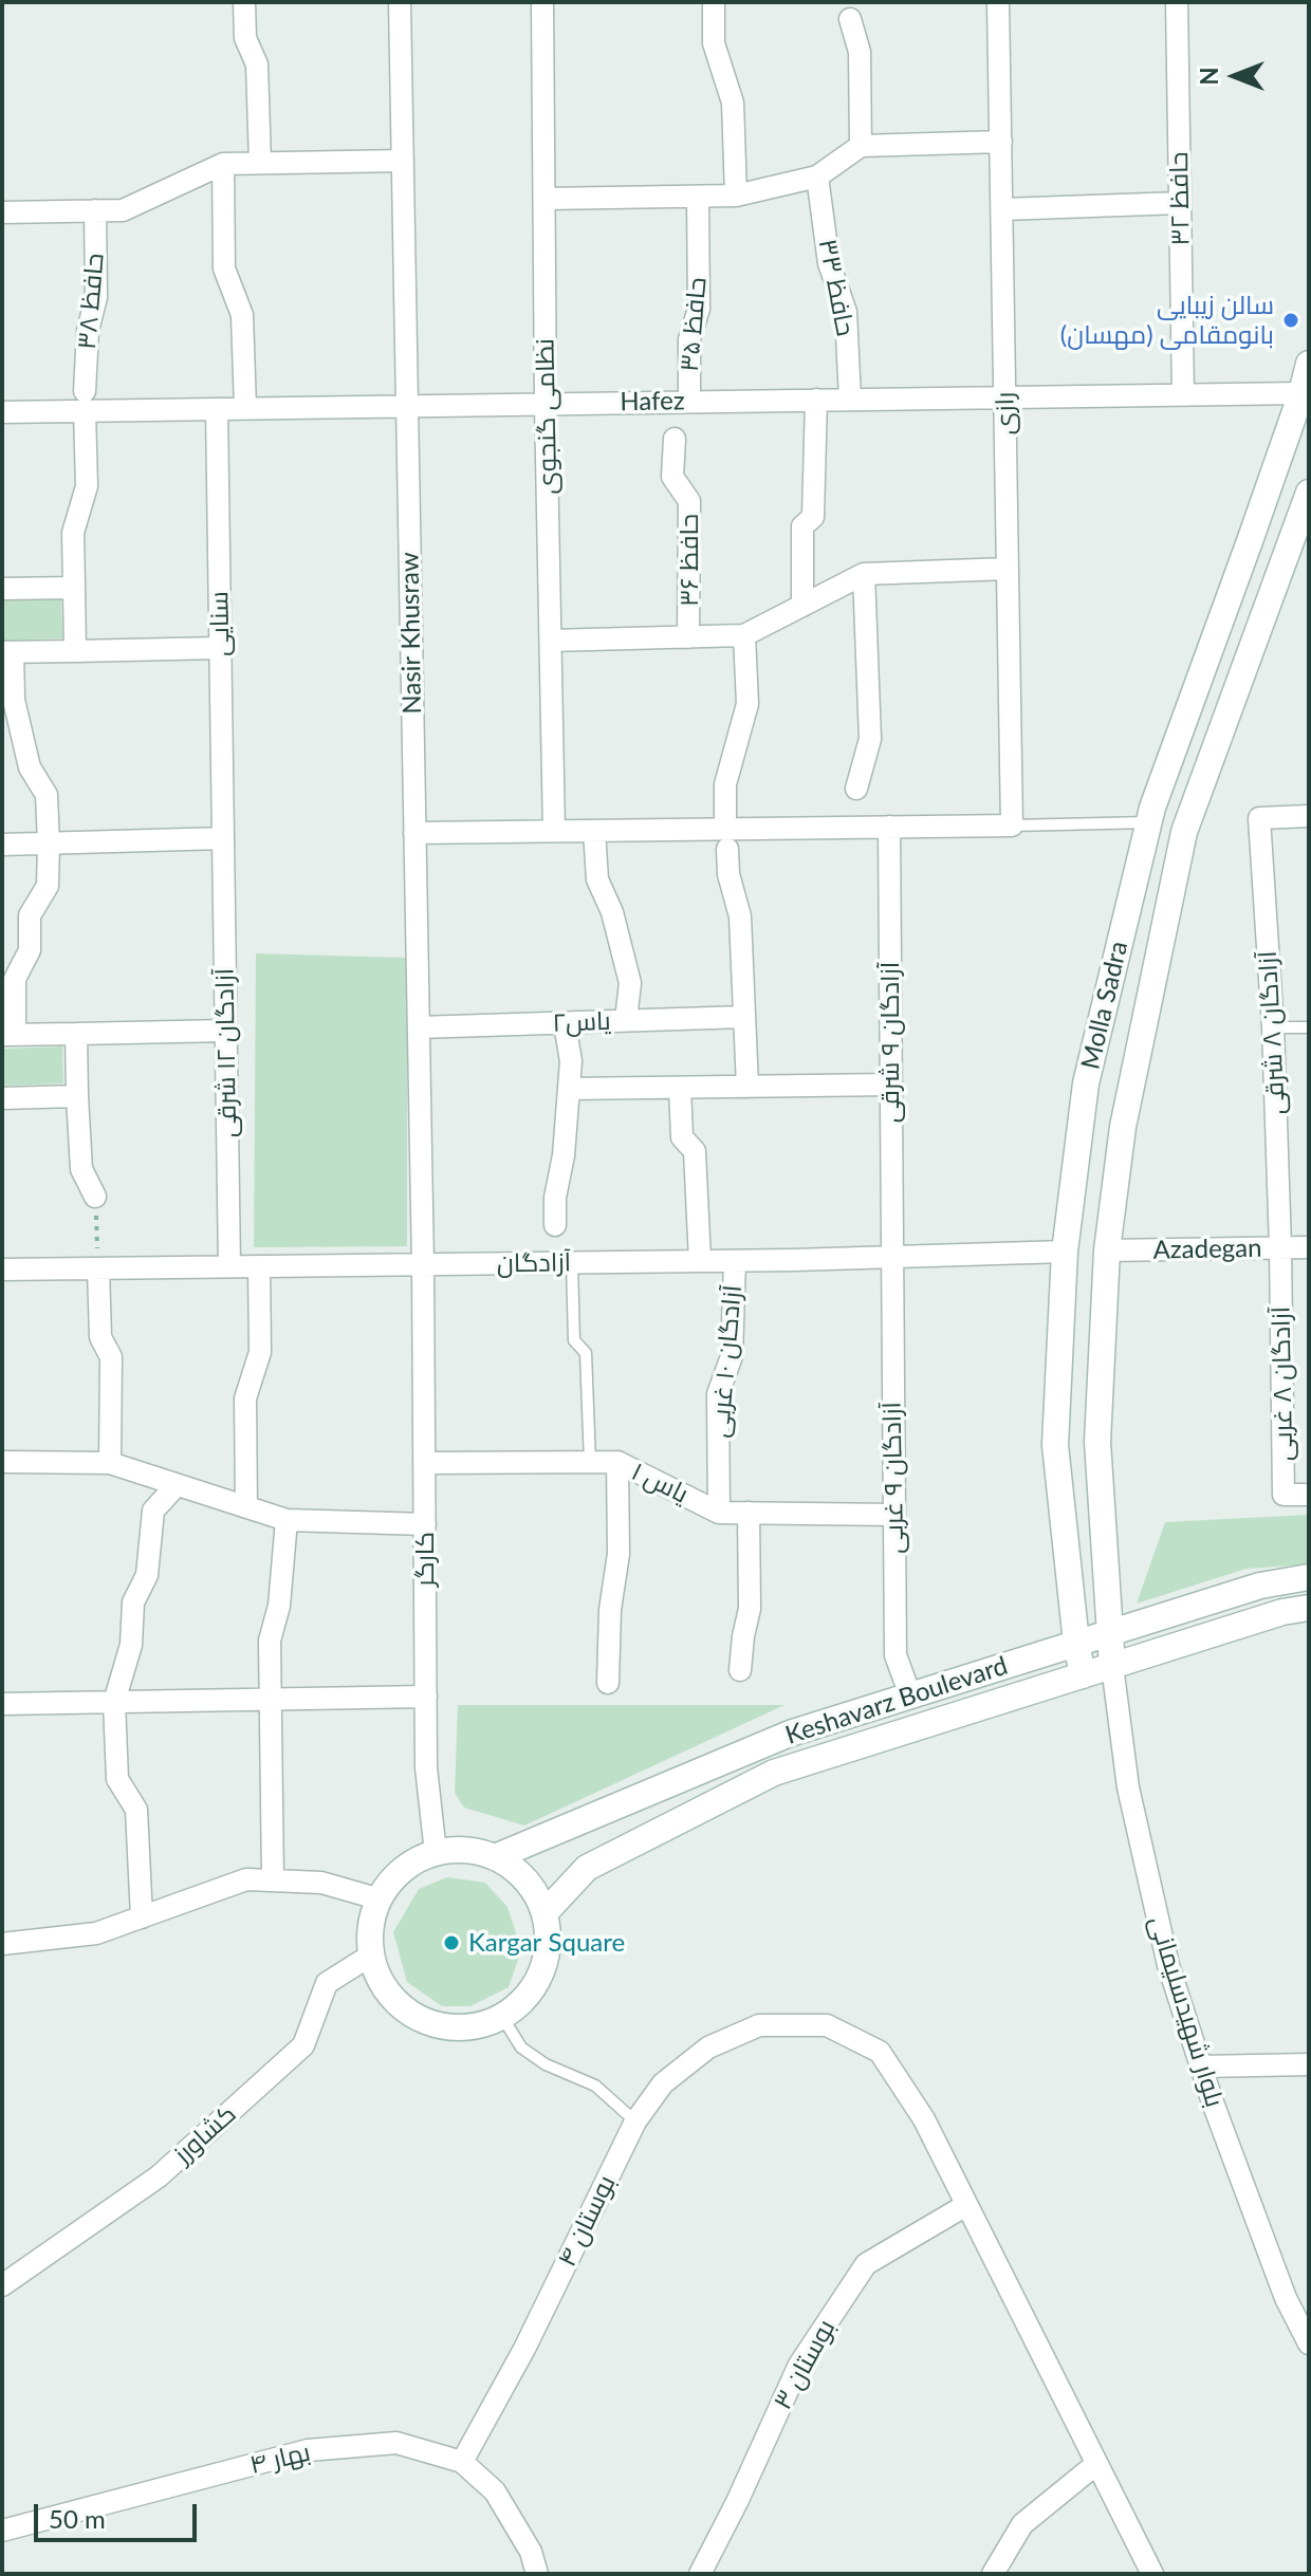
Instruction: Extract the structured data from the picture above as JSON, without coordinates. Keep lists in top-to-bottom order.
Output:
{
  "streets": {
    "main road": ["Molla Sadra", "Keshavarz Boulevard"],
    "street": [
      "حافظ ۳۲",
      "حافظ ۳۳",
      "حافظ ۳۸",
      "حافظ ۳۵",
      "Hafez",
      "رازی",
      "نظامی گنجوی",
      "حافظ ۳۶",
      "سنایی",
      "Nasir Khusraw",
      "یاس۲",
      "آزادگان ۸ شرقی",
      "آزادگان ۹ شرقی",
      "آزادگان ۱۲ شرقی",
      "Azadegan",
      "آزادگان",
      "آزادگان ۱۰ غربی",
      "آزادگان ۸ غربی",
      "آزادگان ۹ غربی",
      "یاس ۱",
      "کارگر",
      "بلوار شهیدسلیمانی",
      "کشاورز",
      "بوستان ۴",
      "بوستان ۳",
      "بهار ۴"
    ]
  },
  "crossings": [
    ["حافظ ۳۲", "Hafez"],
    ["حافظ ۳۳", "Hafez"],
    ["حافظ ۳۸", "Hafez"],
    ["حافظ ۳۵", "Hafez"],
    ["Hafez", "رازی"],
    ["Hafez", "نظامی گنجوی"],
    ["Hafez", "سنایی"],
    ["Hafez", "Nasir Khusraw"],
    ["Hafez", "Molla Sadra"],
    ["سنایی", "آزادگان ۱۲ شرقی"],
    ["Nasir Khusraw", "یاس۲"],
    ["Nasir Khusraw", "آزادگان"],
    ["Nasir Khusraw", "کارگر"],
    ["Molla Sadra", "Azadegan"],
    ["Molla Sadra", "آزادگان"],
    ["Molla Sadra", "Keshavarz Boulevard"],
    ["Molla Sadra", "بلوار شهیدسلیمانی"],
    ["آزادگان ۸ شرقی", "Azadegan"],
    ["آزادگان ۸ شرقی", "آزادگان ۸ غربی"],
    ["آزادگان ۹ شرقی", "آزادگان"],
    ["آزادگان ۹ شرقی", "آزادگان ۹ غربی"],
    ["آزادگان ۱۲ شرقی", "آزادگان"],
    ["Azadegan", "آزادگان ۸ غربی"],
    ["آزادگان", "آزادگان ۱۰ غربی"],
    ["آزادگان", "آزادگان ۹ غربی"],
    ["آزادگان", "کارگر"],
    ["آزادگان ۱۰ غربی", "یاس ۱"],
    ["آزادگان ۹ غربی", "یاس ۱"],
    ["آزادگان ۹ غربی", "Keshavarz Boulevard"],
    ["یاس ۱", "کارگر"],
    ["کارگر", "Keshavarz Boulevard"],
    ["کارگر", "کشاورز"],
    ["Keshavarz Boulevard", "بلوار شهیدسلیمانی"],
    ["Keshavarz Boulevard", "کشاورز"],
    ["بوستان ۴", "بوستان ۳"],
    ["بوستان ۴", "بهار ۴"]
  ],
  "places": ["سالن زیبایی بانومقامی (مهسان)", "Kargar Square"],
  "scale_bar": "50 m",
  "north": "left"
}
